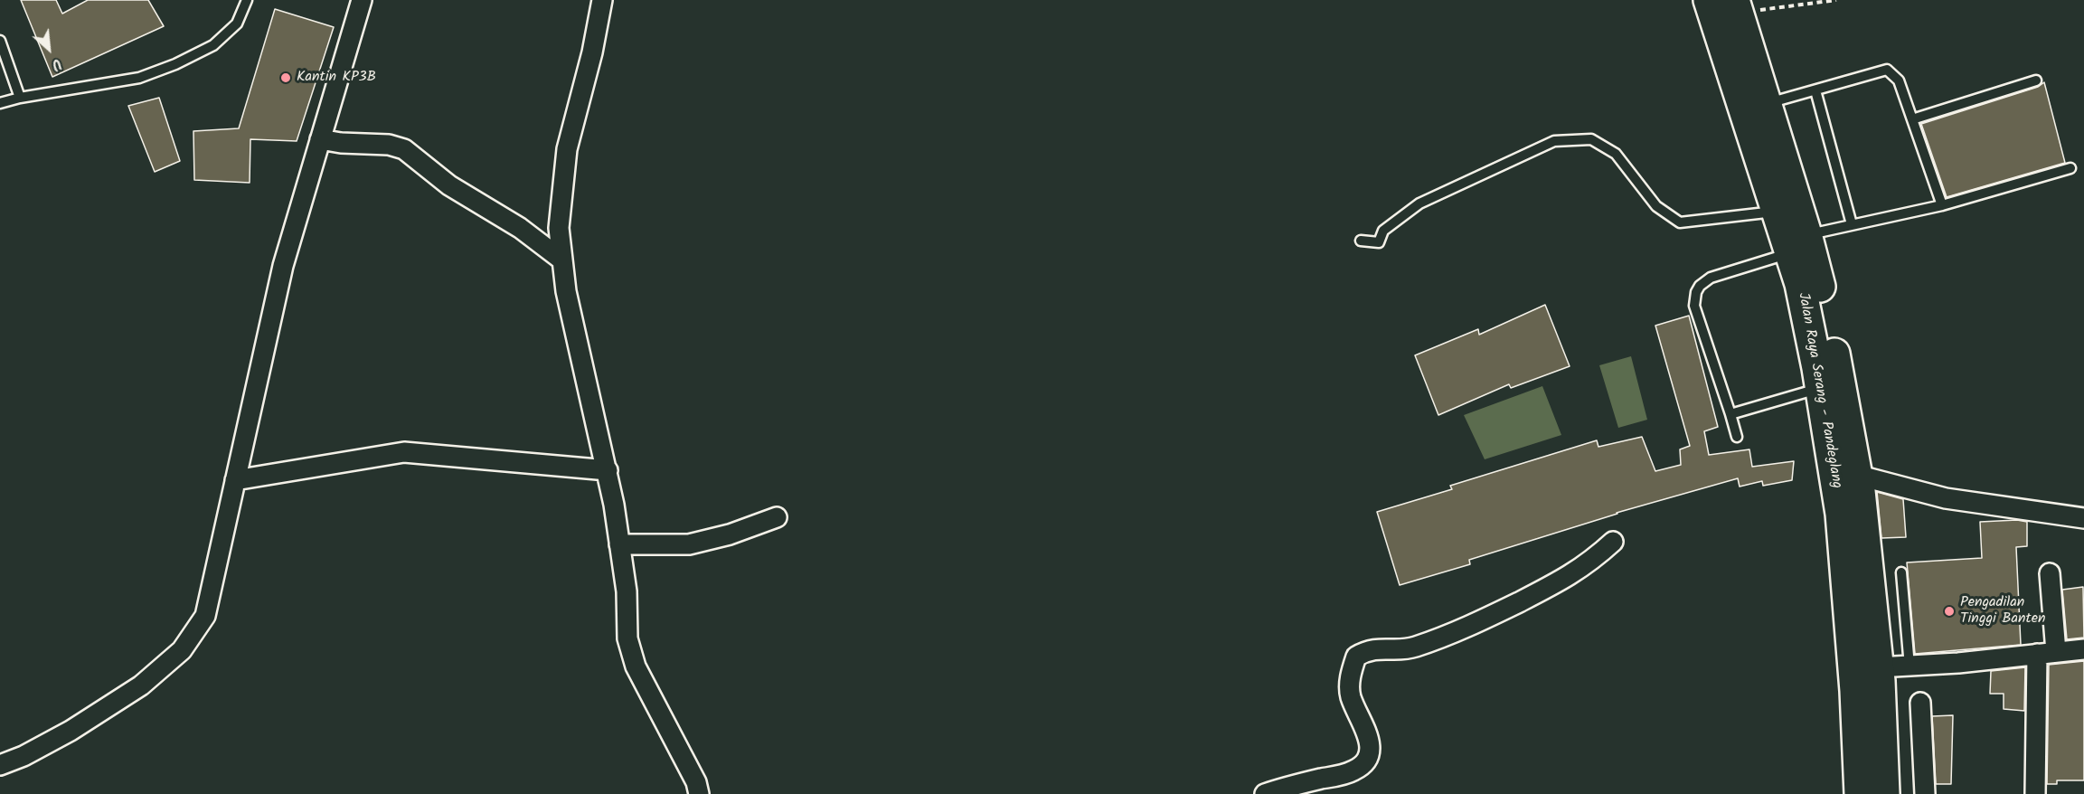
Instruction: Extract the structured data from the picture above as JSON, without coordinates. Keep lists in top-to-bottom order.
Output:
{
  "streets": {
    "highway": ["Jalan Raya Serang - Pandeglang"]
  },
  "places": ["Kantin KP3B", "Pengadilan Tinggi Banten"],
  "north": "bottom right"
}
